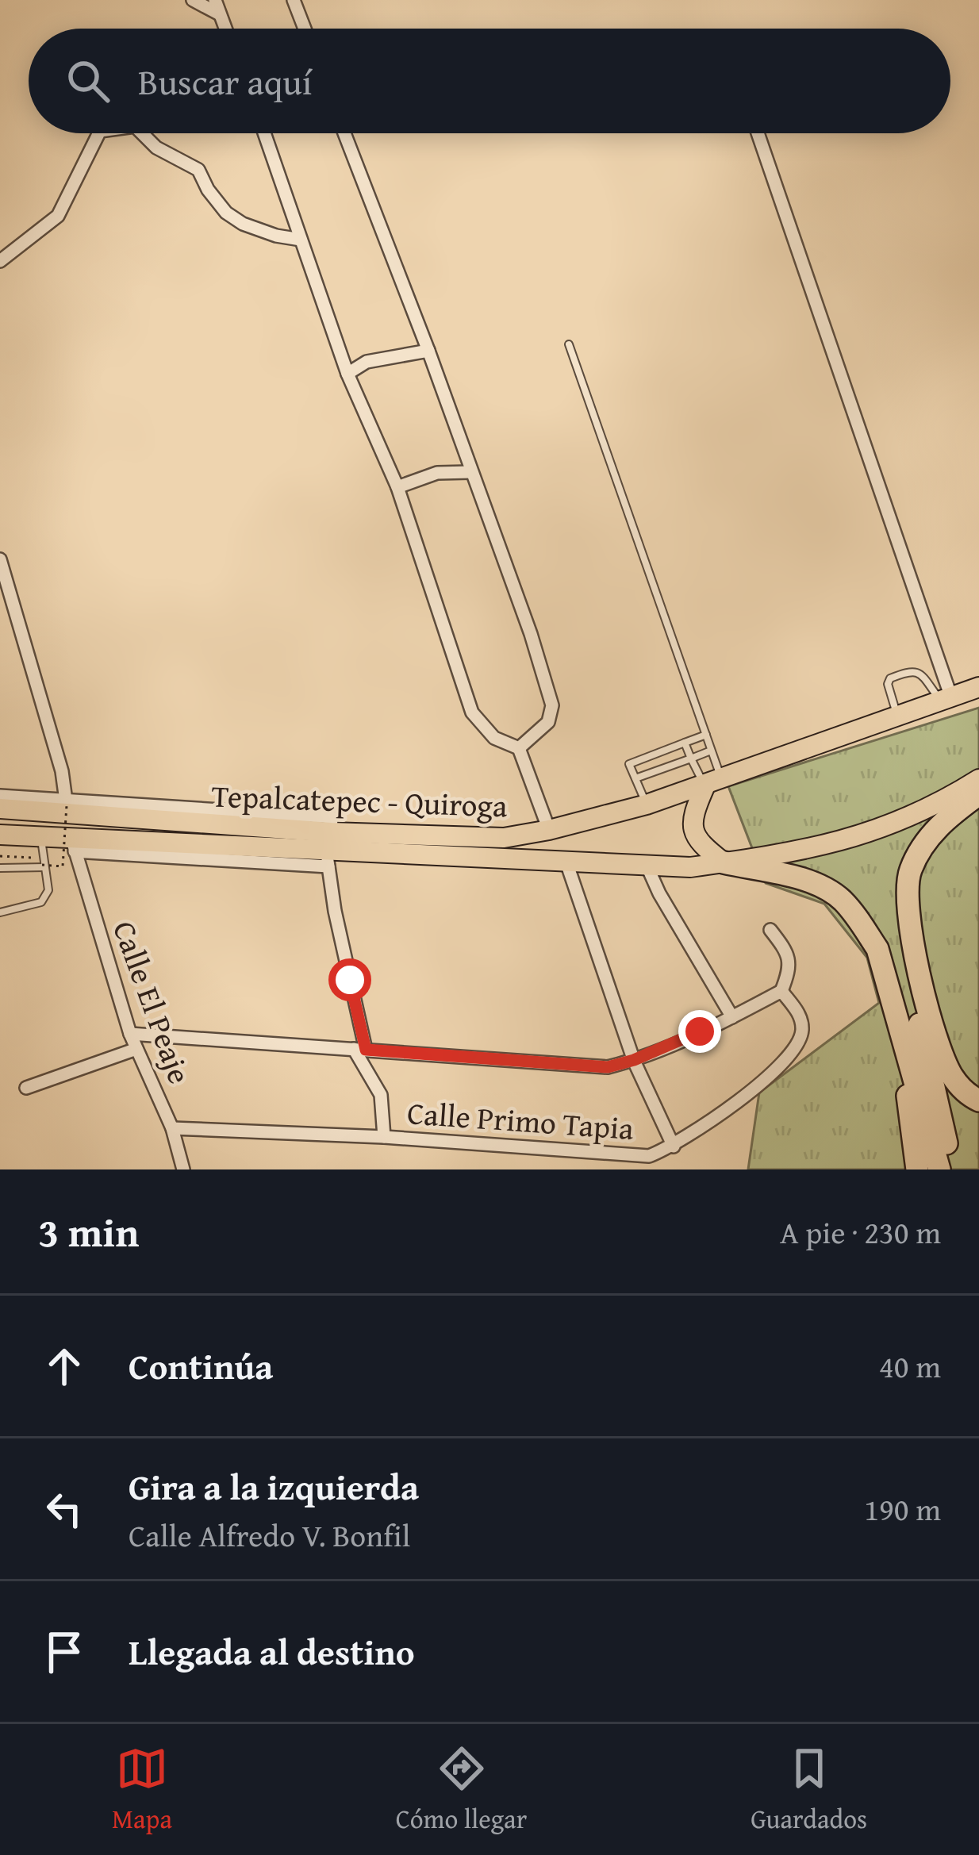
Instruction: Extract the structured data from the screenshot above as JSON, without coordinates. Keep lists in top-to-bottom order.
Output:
{
  "streets": {
    "main road": ["Tepalcatepec - Quiroga"],
    "street": ["Calle El Peaje", "Calle Primo Tapia"]
  },
  "crossings": [
    ["Calle El Peaje", "Calle Primo Tapia"]
  ],
  "page": {
    "search": "Buscar aquí",
    "heading": ["3 min", "A pie · 230 m"],
    "list": [
      ["Continúa", "40 m"],
      ["Gira a la izquierda", "Calle Alfredo V. Bonfil", "190 m"],
      "Llegada al destino"
    ],
    "nav": ["Mapa", "Cómo llegar", "Guardados"]
  }
}
